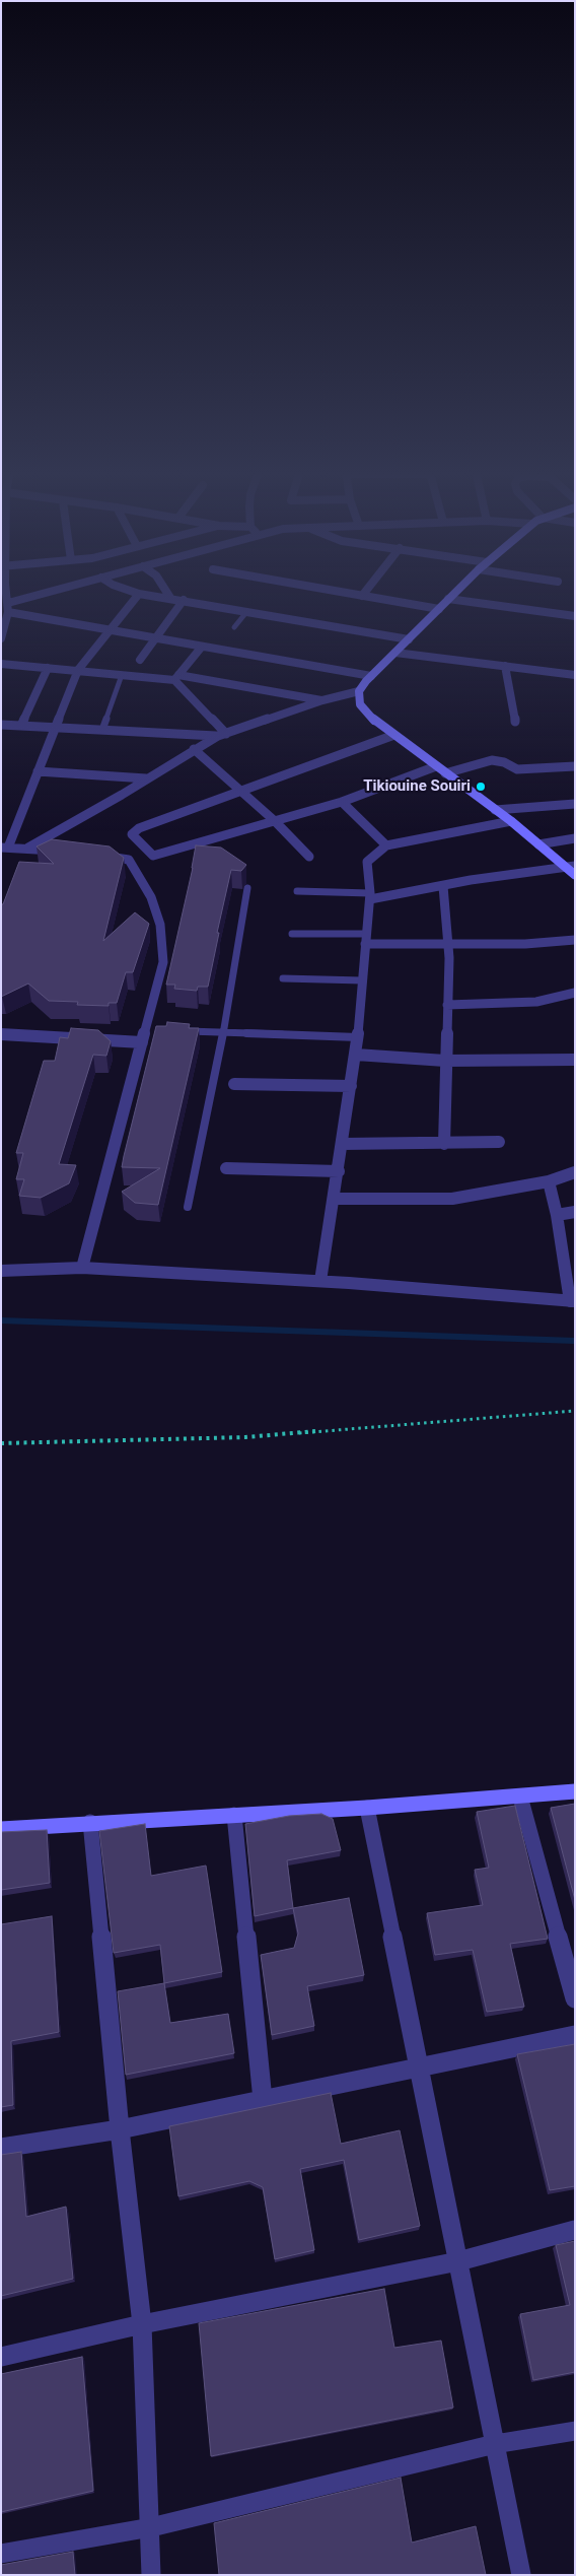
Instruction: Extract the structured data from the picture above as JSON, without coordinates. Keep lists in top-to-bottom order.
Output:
{
  "places": ["Tikiouine Souiri"]
}
